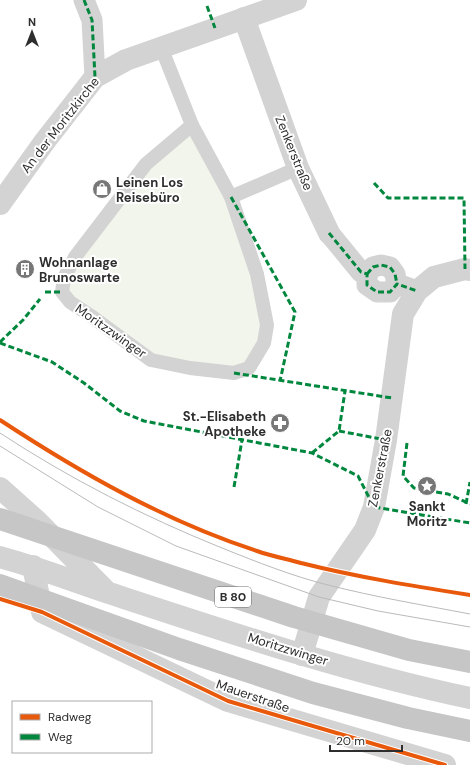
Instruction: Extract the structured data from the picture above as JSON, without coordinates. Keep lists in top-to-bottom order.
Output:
{
  "streets": {
    "main road": ["B 80"],
    "street": [
      "An der Moritzkirche",
      "Zenkerstraße",
      "Moritzzwinger",
      "Mauerstraße"
    ]
  },
  "crossings": [
    ["An der Moritzkirche", "Zenkerstraße"],
    ["Zenkerstraße", "Moritzzwinger"],
    ["Moritzzwinger", "Mauerstraße"]
  ],
  "places": {
    "shop": ["Leinen Los Reisebüro"],
    "building": ["Wohnanlage Brunoswarte"],
    "pharmacy": ["St.-Elisabeth Apotheke"],
    "place": ["Sankt Moritz"]
  },
  "legend": ["Radweg", "Weg"],
  "scale_bar": "20 m",
  "north": "top"
}
